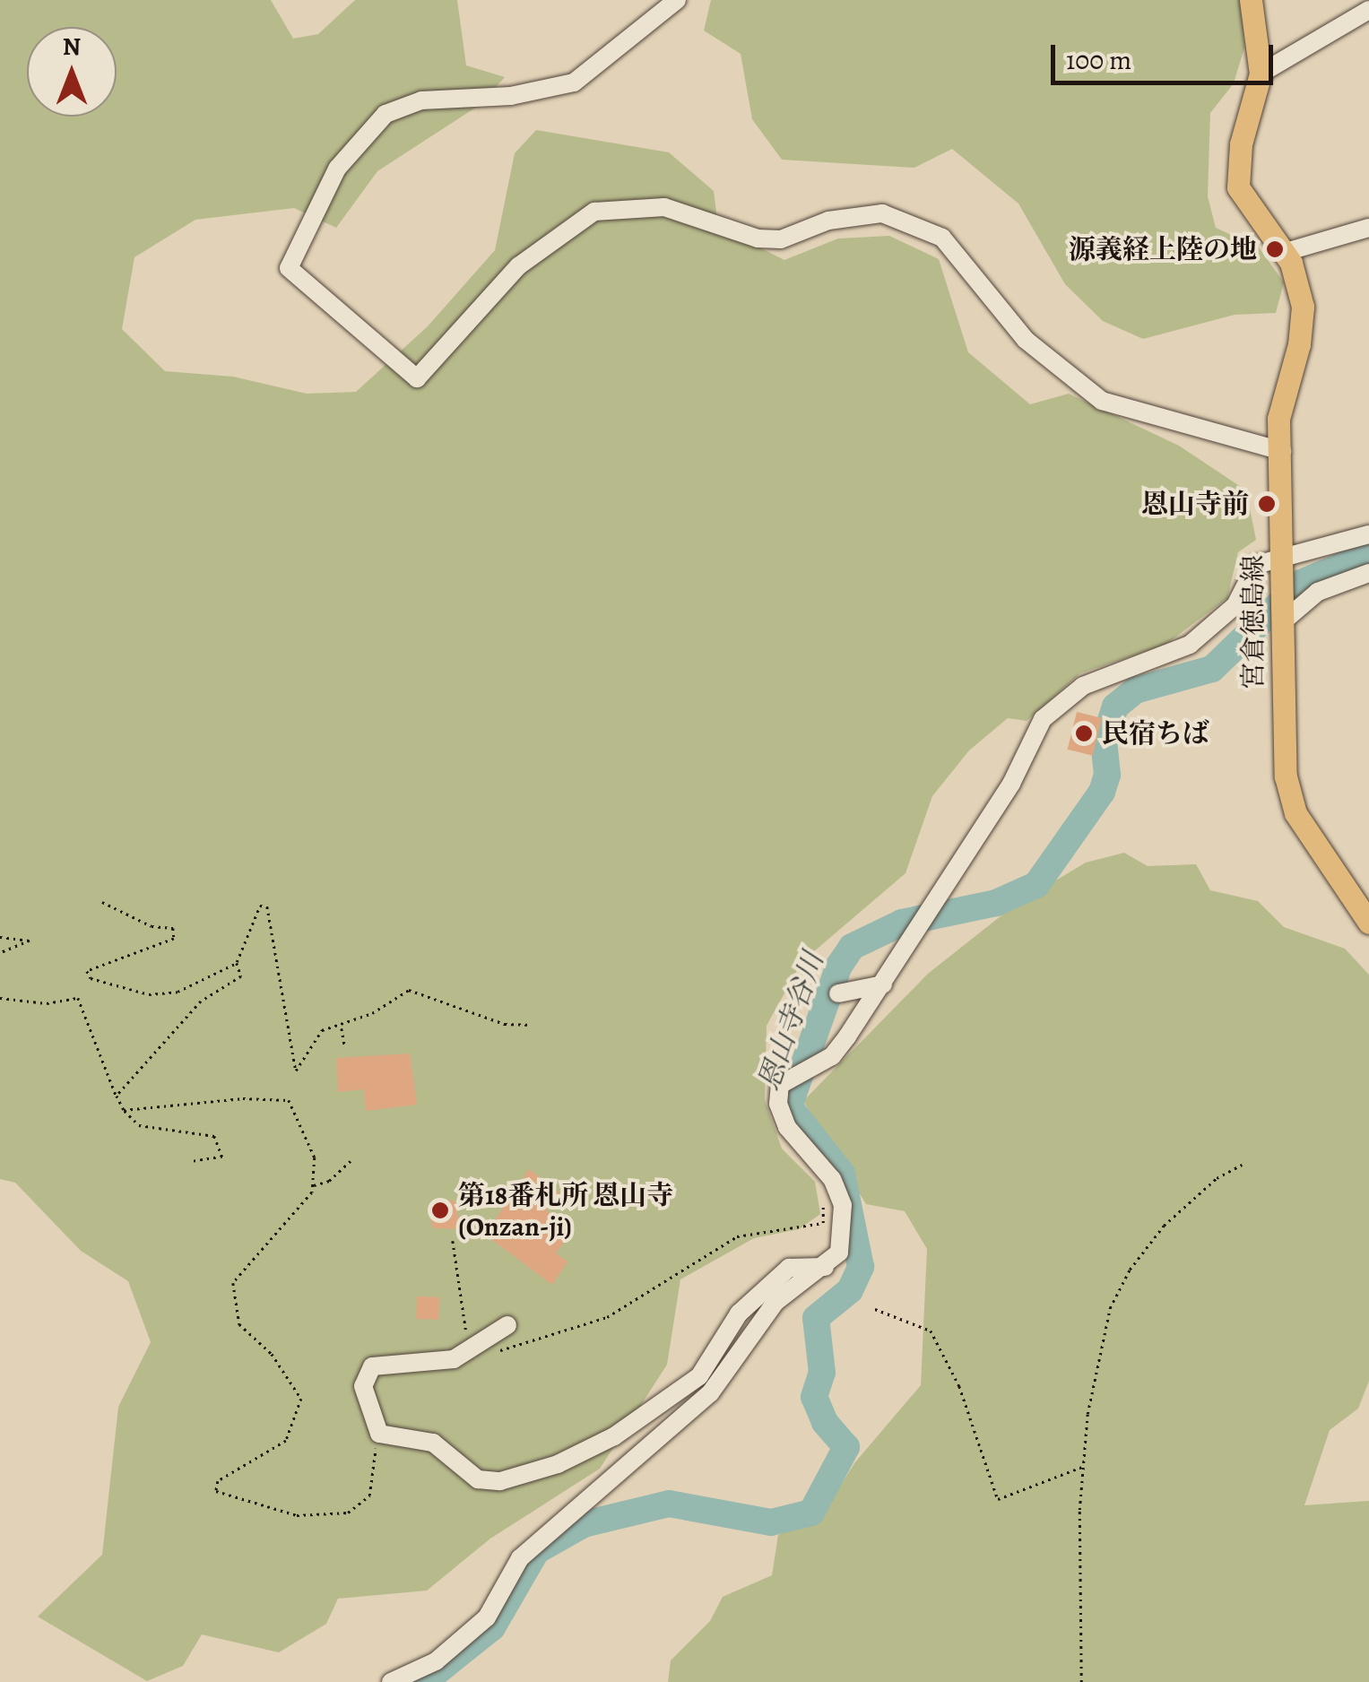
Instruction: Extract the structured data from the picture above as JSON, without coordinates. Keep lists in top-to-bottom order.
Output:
{
  "streets": {
    "main road": ["宮倉徳島線"]
  },
  "water": ["恩山寺谷川"],
  "places": [
    "源義経上陸の地",
    "恩山寺前",
    "民宿ちば",
    "第18番札所 恩山寺 (Onzan-ji)"
  ],
  "scale_bar": "100 m",
  "north": "top"
}
